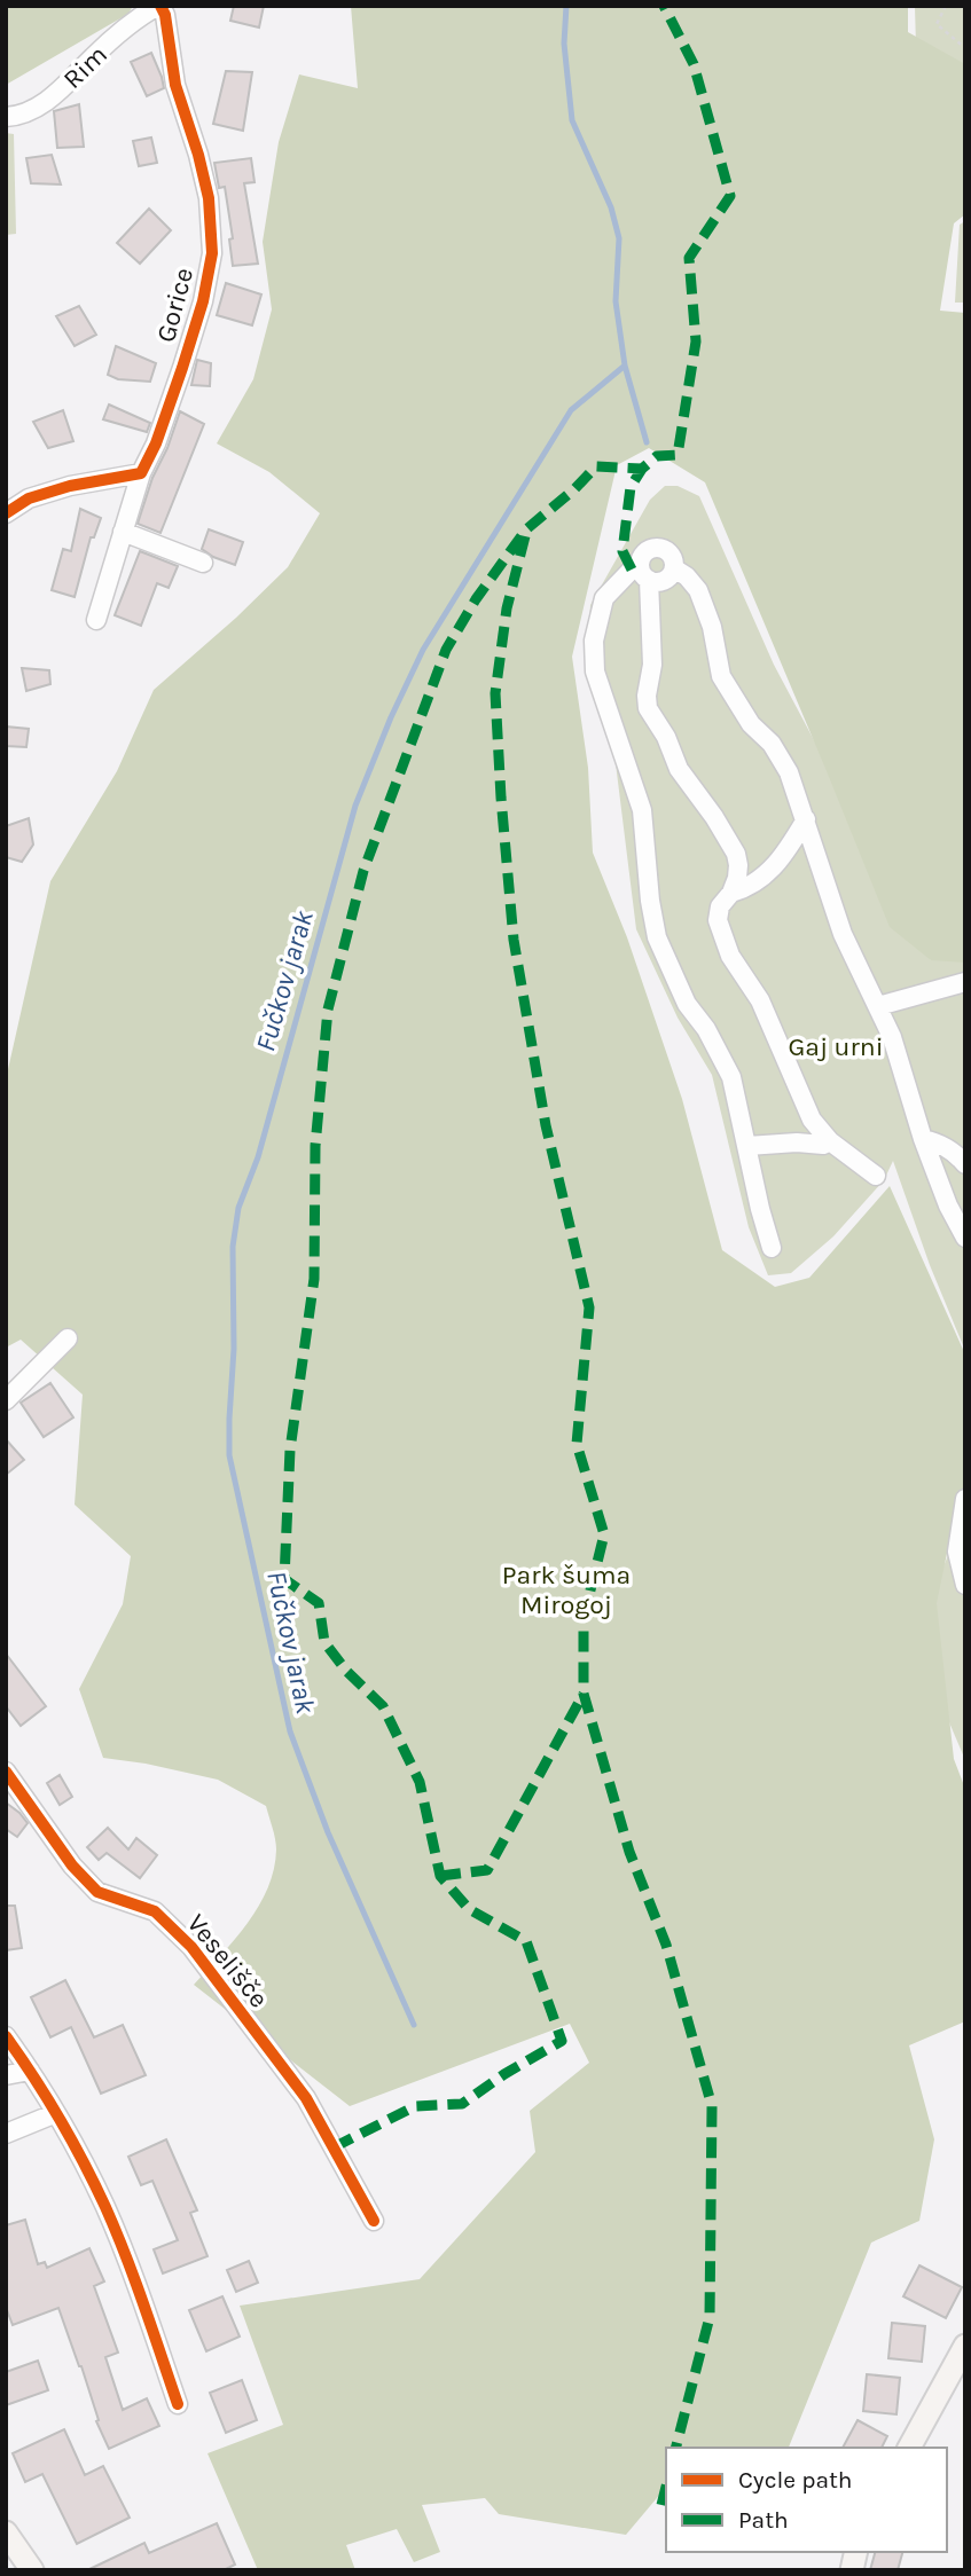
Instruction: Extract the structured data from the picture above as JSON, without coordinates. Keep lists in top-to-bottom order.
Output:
{
  "streets": {
    "street": ["Rim", "Gorice", "Veselišče"]
  },
  "crossings": [
    ["Rim", "Gorice"]
  ],
  "water": ["Fučkov jarak"],
  "parks": ["Gaj urni", "Park šuma Mirogoj"],
  "legend": ["Cycle path", "Path"]
}
